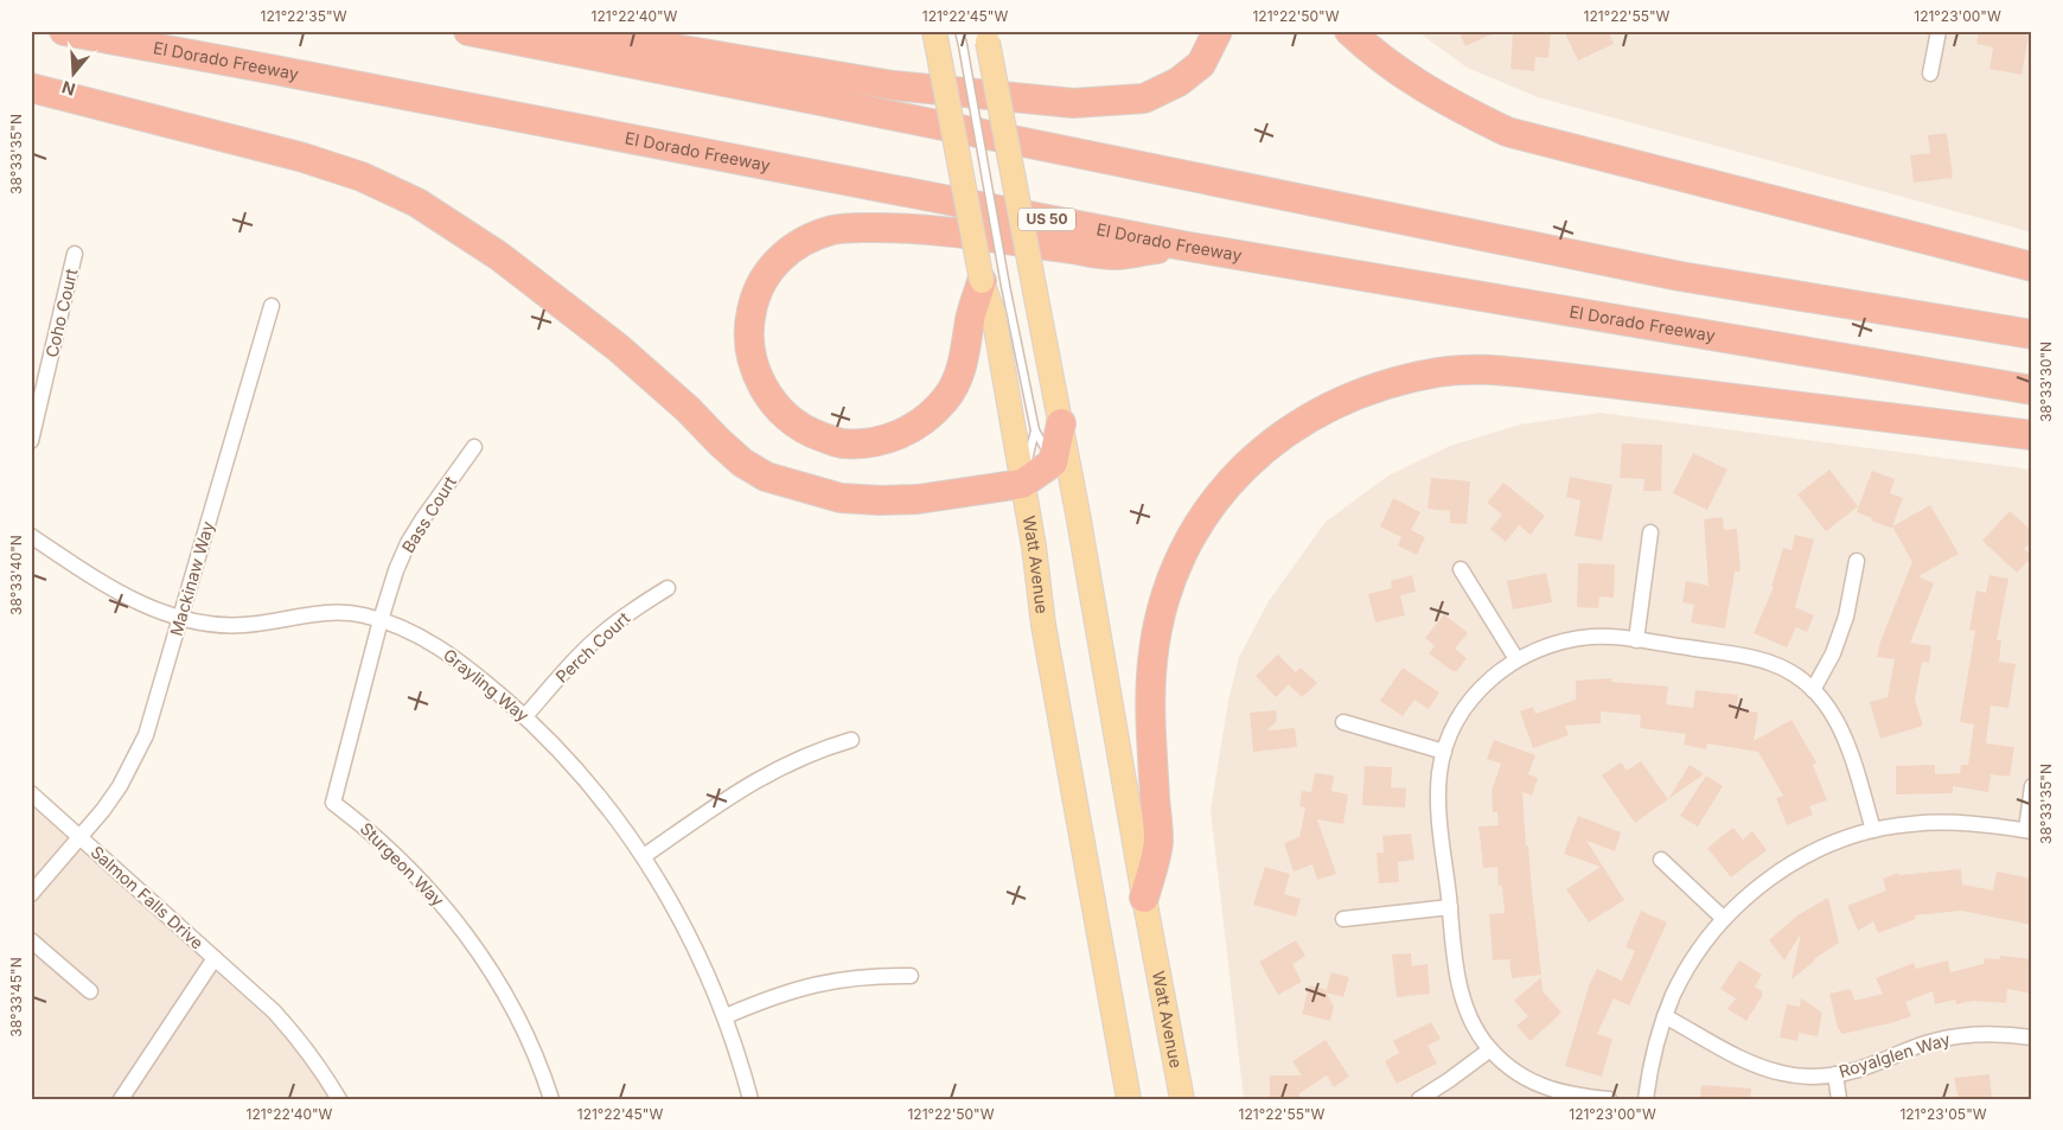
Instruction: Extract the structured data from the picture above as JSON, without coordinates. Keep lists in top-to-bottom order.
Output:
{
  "streets": {
    "highway": ["El Dorado Freeway", "US 50"],
    "main road": ["Watt Avenue"],
    "street": [
      "Coho Court",
      "Bass Court",
      "Mackinaw Way",
      "Perch Court",
      "Grayling Way",
      "Sturgeon Way",
      "Salmon Falls Drive",
      "Royalglen Way"
    ]
  },
  "crossings": [
    ["Bass Court", "Grayling Way"],
    ["Bass Court", "Sturgeon Way"],
    ["Mackinaw Way", "Grayling Way"],
    ["Mackinaw Way", "Salmon Falls Drive"],
    ["Perch Court", "Grayling Way"],
    ["Grayling Way", "Sturgeon Way"]
  ],
  "north": "bottom",
  "coordinates": [
    "121°22'35\"W",
    "121°22'40\"W",
    "121°22'45\"W",
    "121°22'50\"W",
    "121°22'55\"W",
    "121°23'00\"W",
    "38°33'35\"N",
    "38°33'30\"N",
    "38°33'40\"N",
    "38°33'45\"N",
    "121°23'05\"W"
  ]
}
